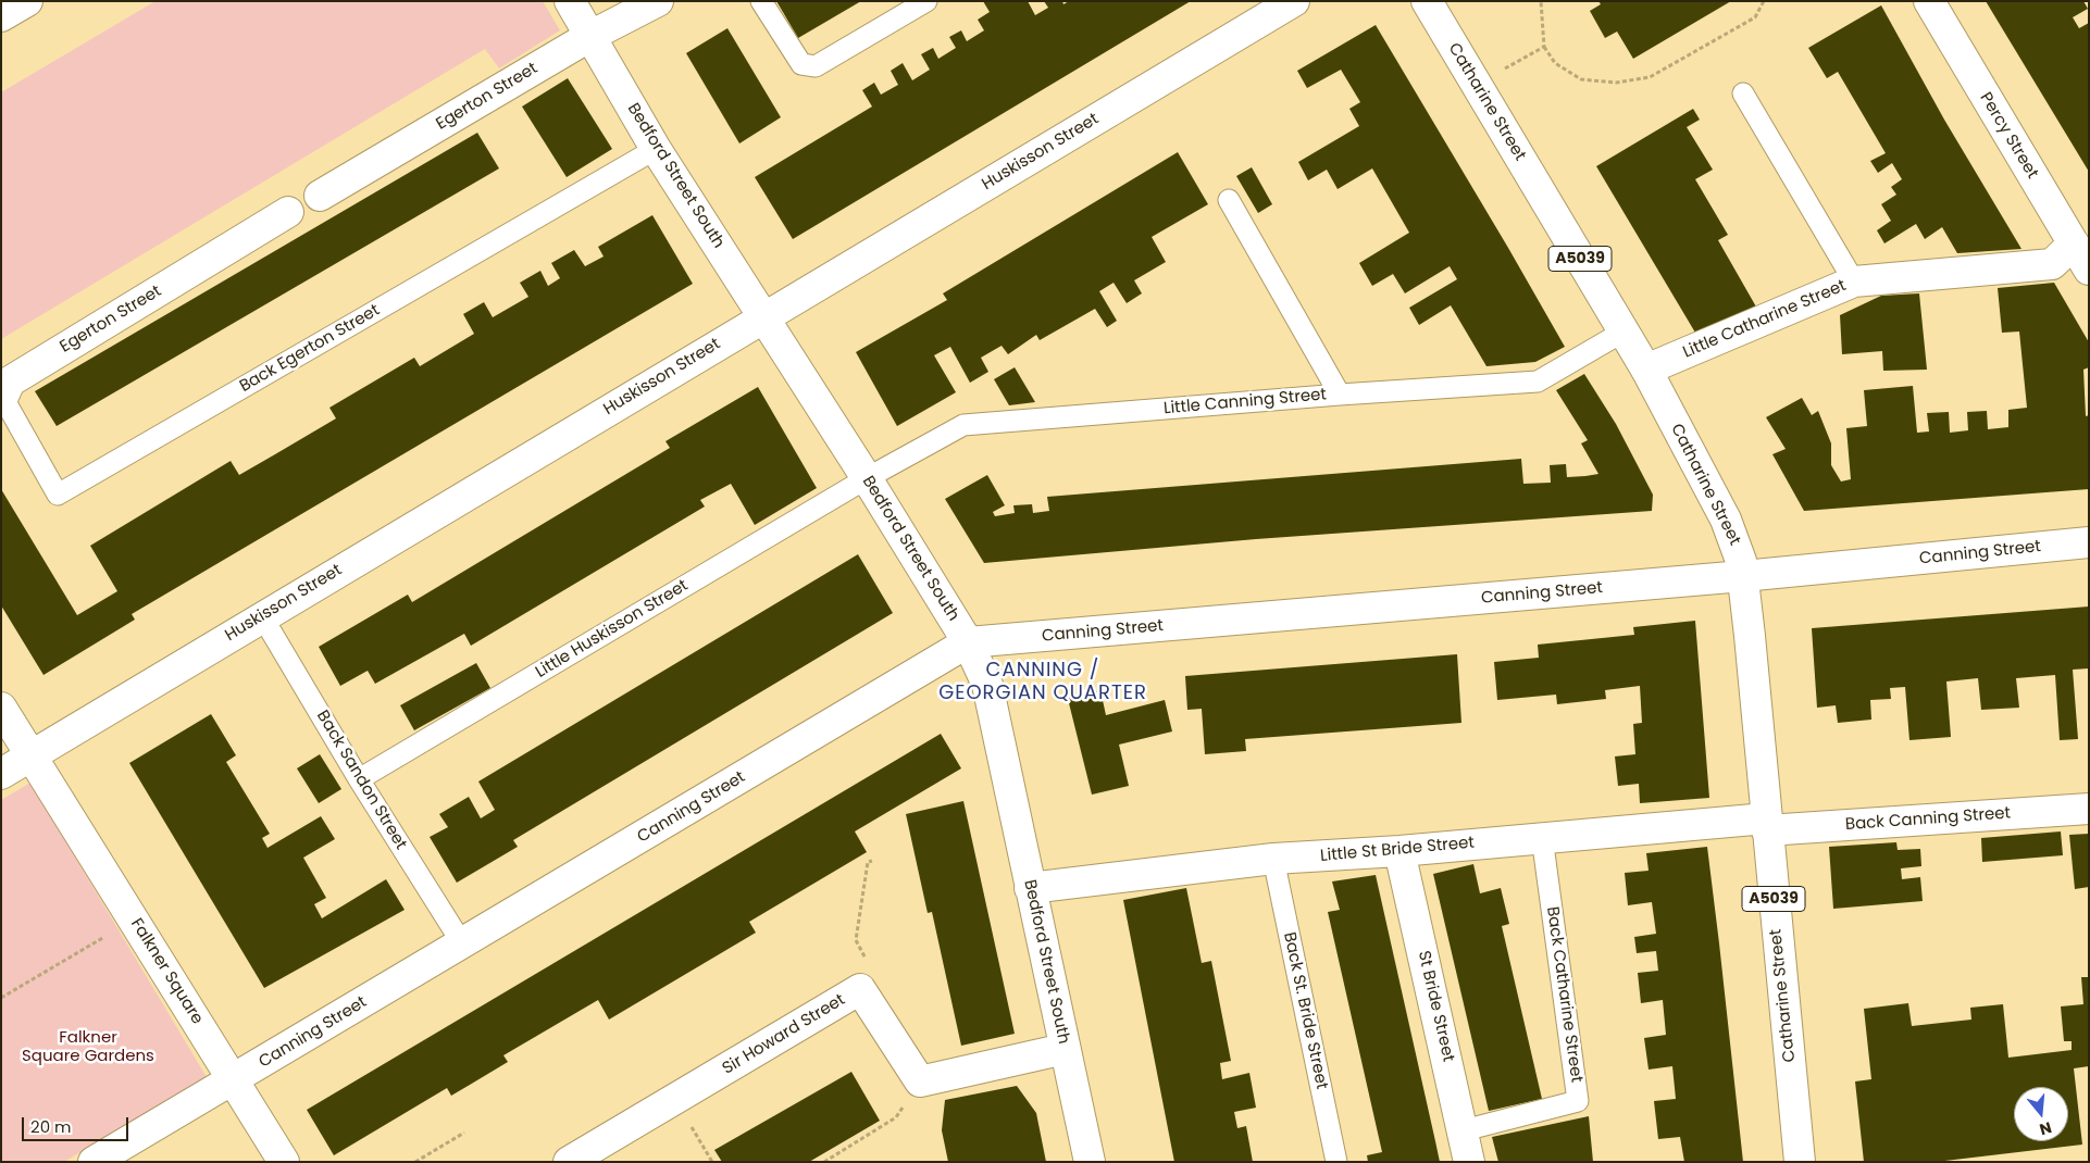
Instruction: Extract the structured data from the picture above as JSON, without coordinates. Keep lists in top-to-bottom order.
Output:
{
  "streets": {
    "main road": [
      "Egerton Street",
      "Catharine Street",
      "Percy Street",
      "Huskisson Street",
      "Bedford Street South",
      "A5039",
      "Little Catharine Street",
      "Canning Street",
      "Back Canning Street",
      "Little St Bride Street",
      "Falkner Square",
      "St Bride Street",
      "Sir Howard Street"
    ],
    "lane": [
      "Back Egerton Street",
      "Little Canning Street",
      "Little Huskisson Street",
      "Back Sandon Street",
      "Back Catharine Street",
      "Back St. Bride Street"
    ]
  },
  "crossings": [
    ["Egerton Street", "Bedford Street South"],
    ["Egerton Street", "Back Egerton Street"],
    ["Catharine Street", "Little Catharine Street"],
    ["Catharine Street", "Little Canning Street"],
    ["Catharine Street", "Canning Street"],
    ["Catharine Street", "Back Canning Street"],
    ["Catharine Street", "Little St Bride Street"],
    ["Percy Street", "Little Catharine Street"],
    ["Huskisson Street", "Bedford Street South"],
    ["Huskisson Street", "Back Sandon Street"],
    ["Huskisson Street", "Falkner Square"],
    ["Bedford Street South", "Back Egerton Street"],
    ["Bedford Street South", "Little Canning Street"],
    ["Bedford Street South", "Canning Street"],
    ["Bedford Street South", "Little Huskisson Street"],
    ["Bedford Street South", "Little St Bride Street"],
    ["Little Canning Street", "Little Huskisson Street"],
    ["Canning Street", "Back Sandon Street"],
    ["Canning Street", "Falkner Square"],
    ["Little Huskisson Street", "Back Sandon Street"],
    ["Back Canning Street", "Little St Bride Street"],
    ["Little St Bride Street", "Back Catharine Street"],
    ["Little St Bride Street", "St Bride Street"],
    ["Little St Bride Street", "Back St. Bride Street"],
    ["Back Catharine Street", "St Bride Street"]
  ],
  "districts": ["CANNING / GEORGIAN QUARTER"],
  "parks": ["Falkner Square Gardens"],
  "scale_bar": "20 m",
  "north": "bottom"
}
